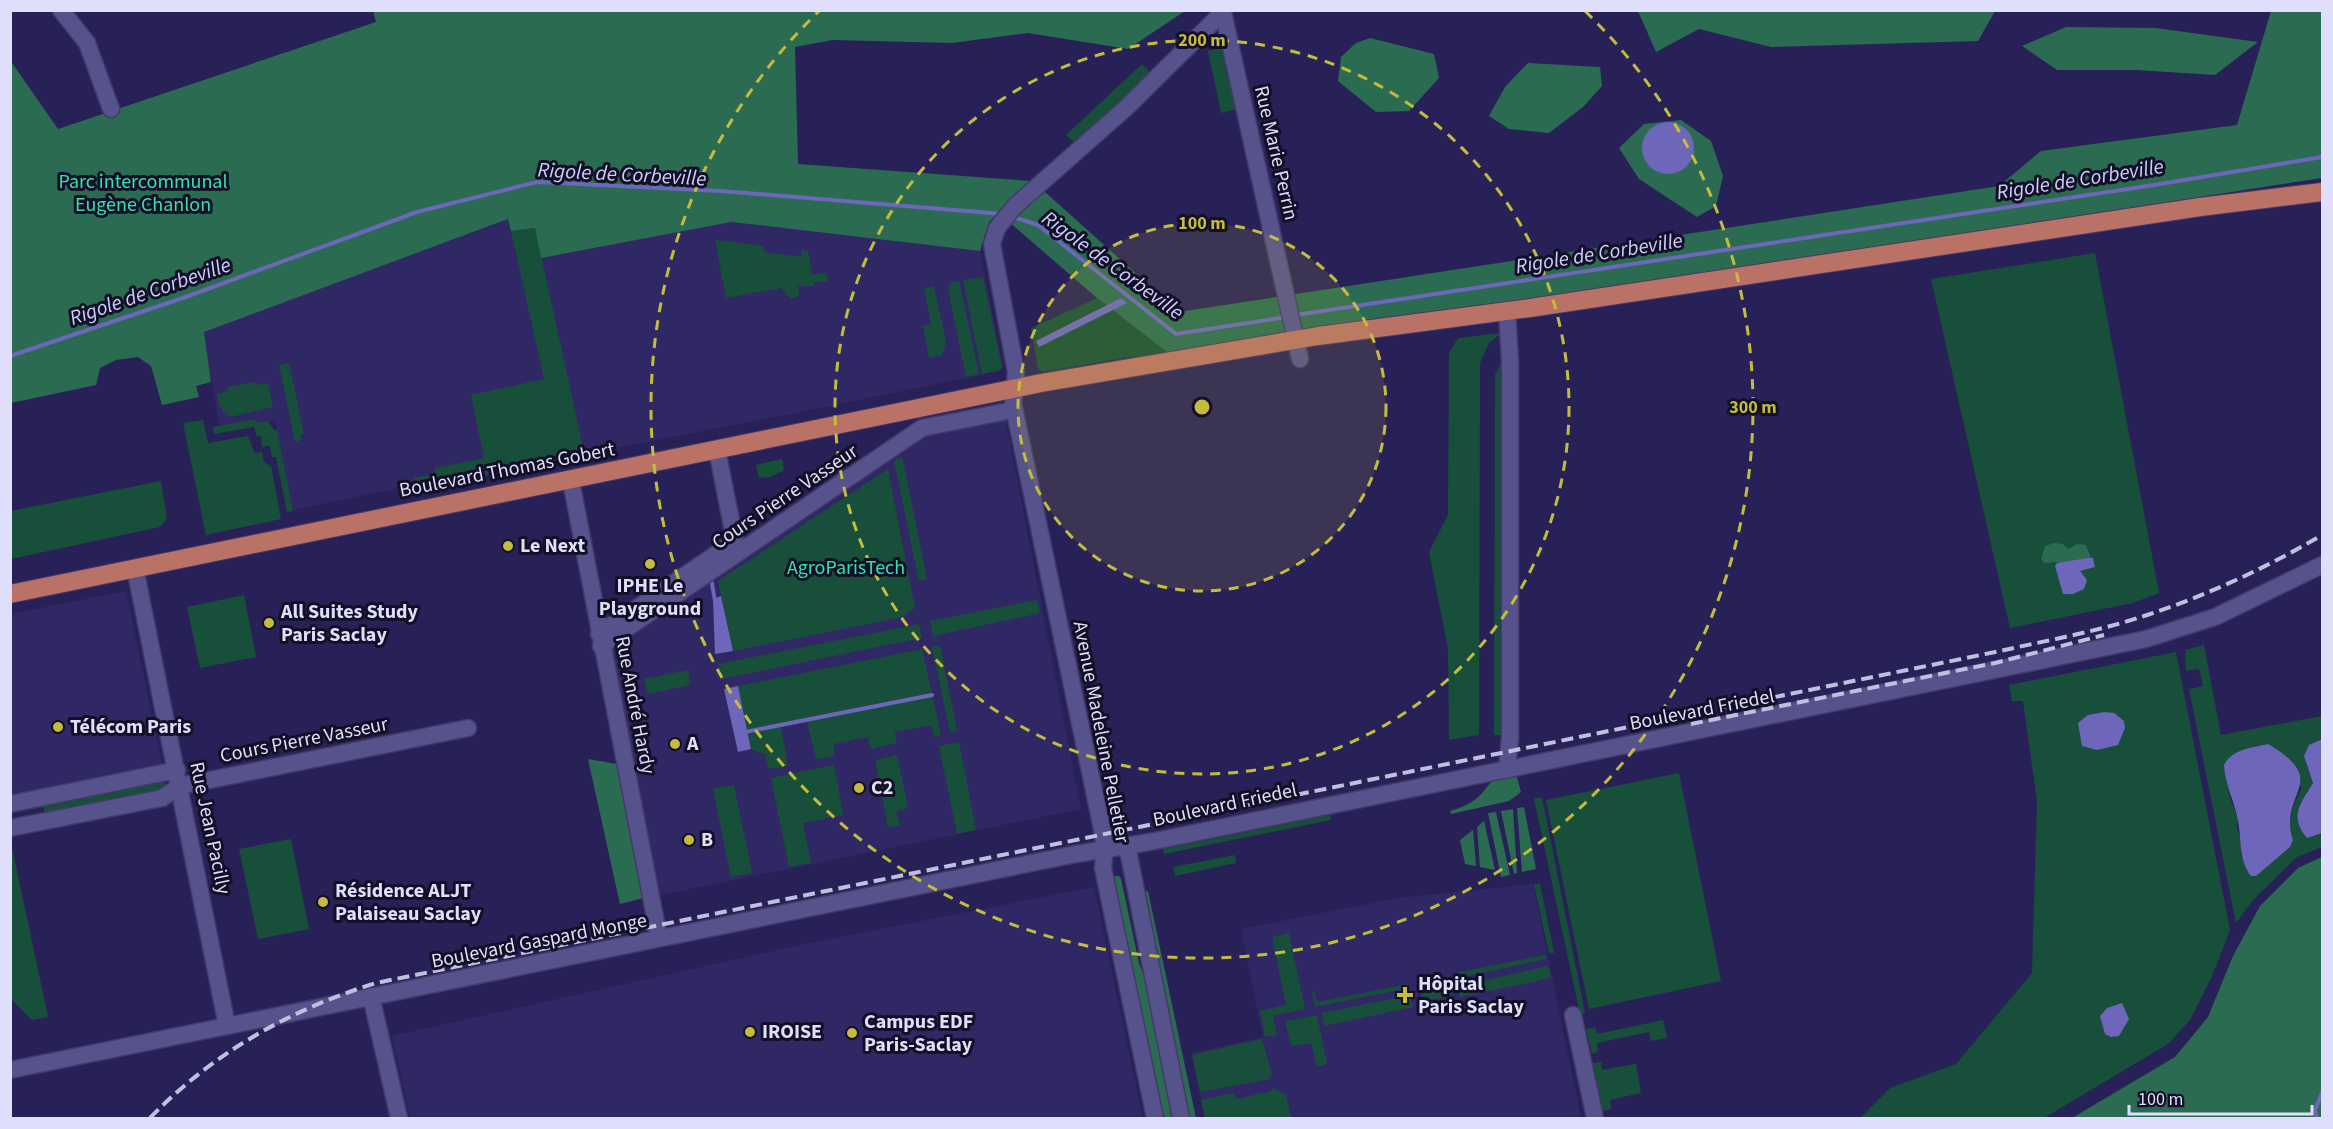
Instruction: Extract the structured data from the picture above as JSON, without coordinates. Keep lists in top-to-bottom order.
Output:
{
  "streets": {
    "main road": ["Boulevard Thomas Gobert"],
    "street": [
      "Rue Marie Perrin",
      "Cours Pierre Vasseur",
      "Rue André Hardy",
      "Boulevard Friedel",
      "Avenue Madeleine Pelletier",
      "Rue Jean Pacilly",
      "Boulevard Gaspard Monge"
    ]
  },
  "crossings": [
    ["Rue Marie Perrin", "Boulevard Thomas Gobert"],
    ["Rue Marie Perrin", "Avenue Madeleine Pelletier"],
    ["Boulevard Thomas Gobert", "Rue André Hardy"],
    ["Boulevard Thomas Gobert", "Avenue Madeleine Pelletier"],
    ["Boulevard Thomas Gobert", "Rue Jean Pacilly"],
    ["Cours Pierre Vasseur", "Rue André Hardy"],
    ["Cours Pierre Vasseur", "Rue Jean Pacilly"],
    ["Rue André Hardy", "Boulevard Gaspard Monge"],
    ["Boulevard Friedel", "Avenue Madeleine Pelletier"],
    ["Boulevard Friedel", "Boulevard Gaspard Monge"],
    ["Rue Jean Pacilly", "Boulevard Gaspard Monge"]
  ],
  "water": ["Rigole de Corbeville"],
  "parks": ["Parc intercommunal Eugène Chanlon", "AgroParisTech"],
  "places": {
    "other": [
      "Le Next",
      "IPHE Le Playground",
      "All Suites Study Paris Saclay",
      "Télécom Paris",
      "A",
      "C2",
      "B",
      "Résidence ALJT Palaiseau Saclay",
      "IROISE",
      "Campus EDF Paris-Saclay"
    ],
    "health": ["Hôpital Paris Saclay"]
  },
  "scale_bar": "100 m",
  "rings": ["200 m", "100 m", "300 m"]
}
